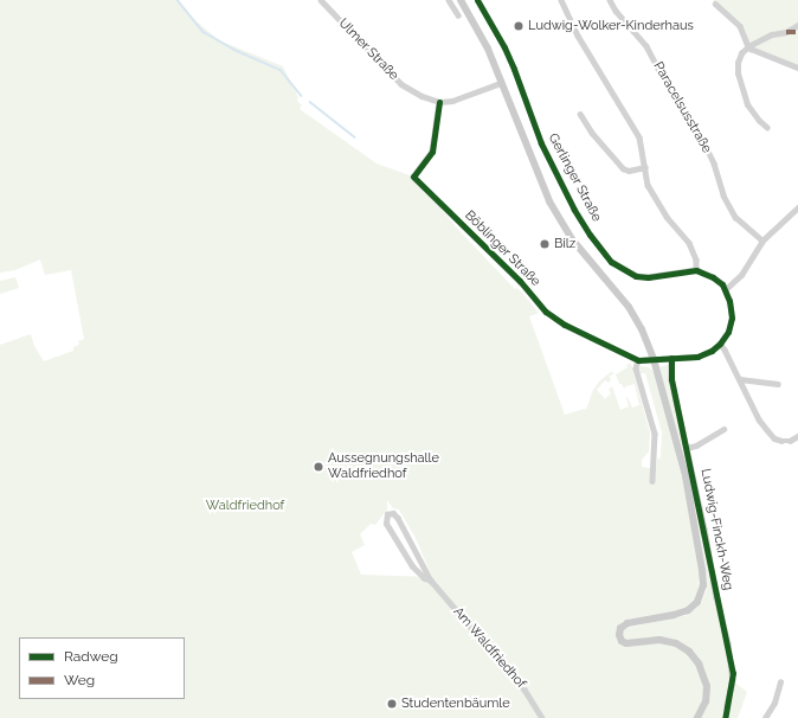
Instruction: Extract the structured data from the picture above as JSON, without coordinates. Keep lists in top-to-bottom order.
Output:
{
  "streets": {
    "street": [
      "Ulmer Straße",
      "Paracelsusstraße",
      "Gerlinger Straße",
      "Böblinger Straße",
      "Ludwig-Finckh-Weg",
      "Am Waldfriedhof"
    ]
  },
  "crossings": [
    ["Ulmer Straße", "Böblinger Straße"]
  ],
  "parks": ["Waldfriedhof"],
  "places": [
    "Ludwig-Wolker-Kinderhaus",
    "Bilz",
    "Aussegnungshalle Waldfriedhof",
    "Studentenbäumle"
  ],
  "legend": ["Radweg", "Weg"]
}
